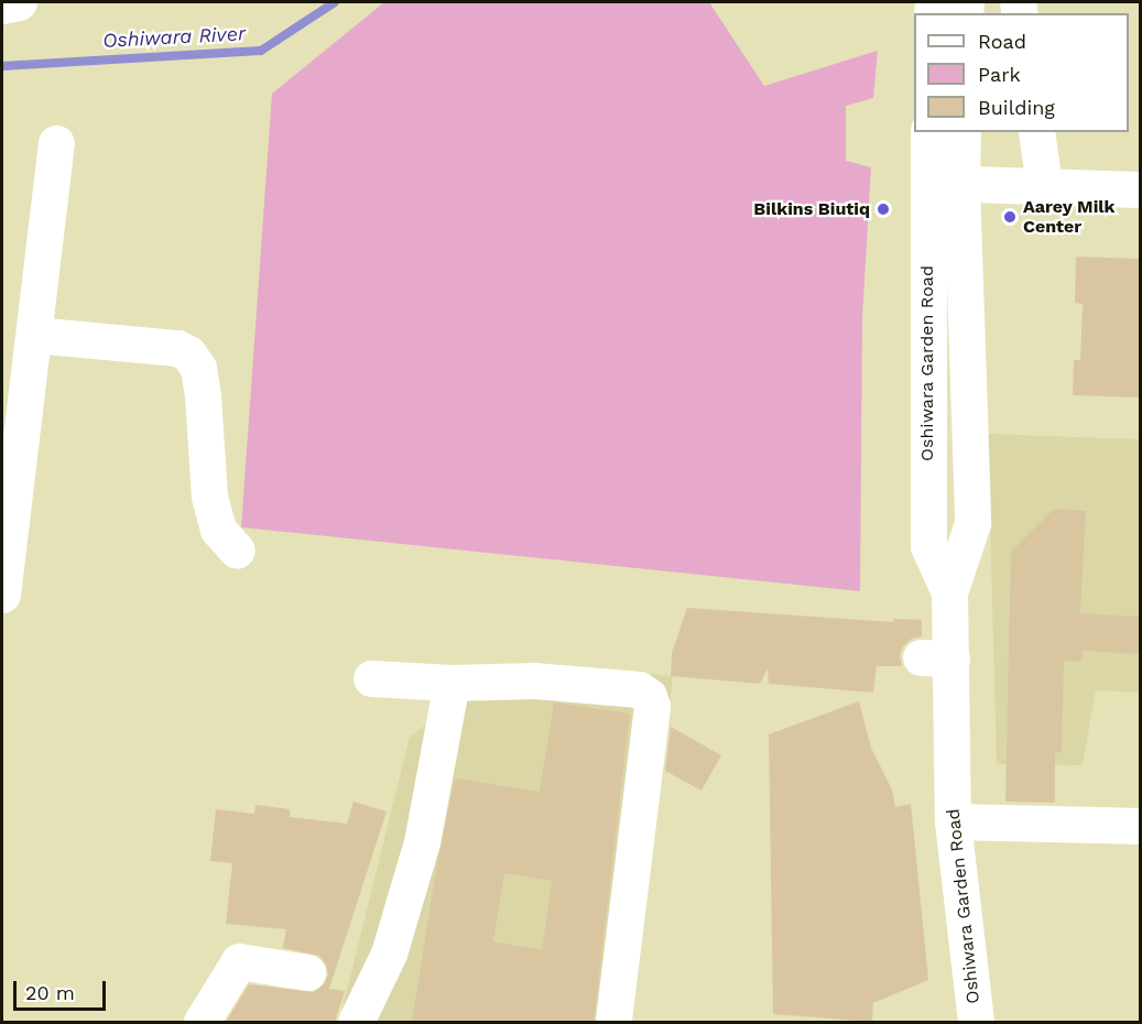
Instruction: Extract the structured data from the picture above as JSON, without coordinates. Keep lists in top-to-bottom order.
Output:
{
  "streets": {
    "street": ["Oshiwara Garden Road"]
  },
  "water": ["Oshiwara River"],
  "places": ["Bilkins Biutiq", "Aarey Milk Center"],
  "legend": ["Road", "Park", "Building"],
  "scale_bar": "20 m"
}
